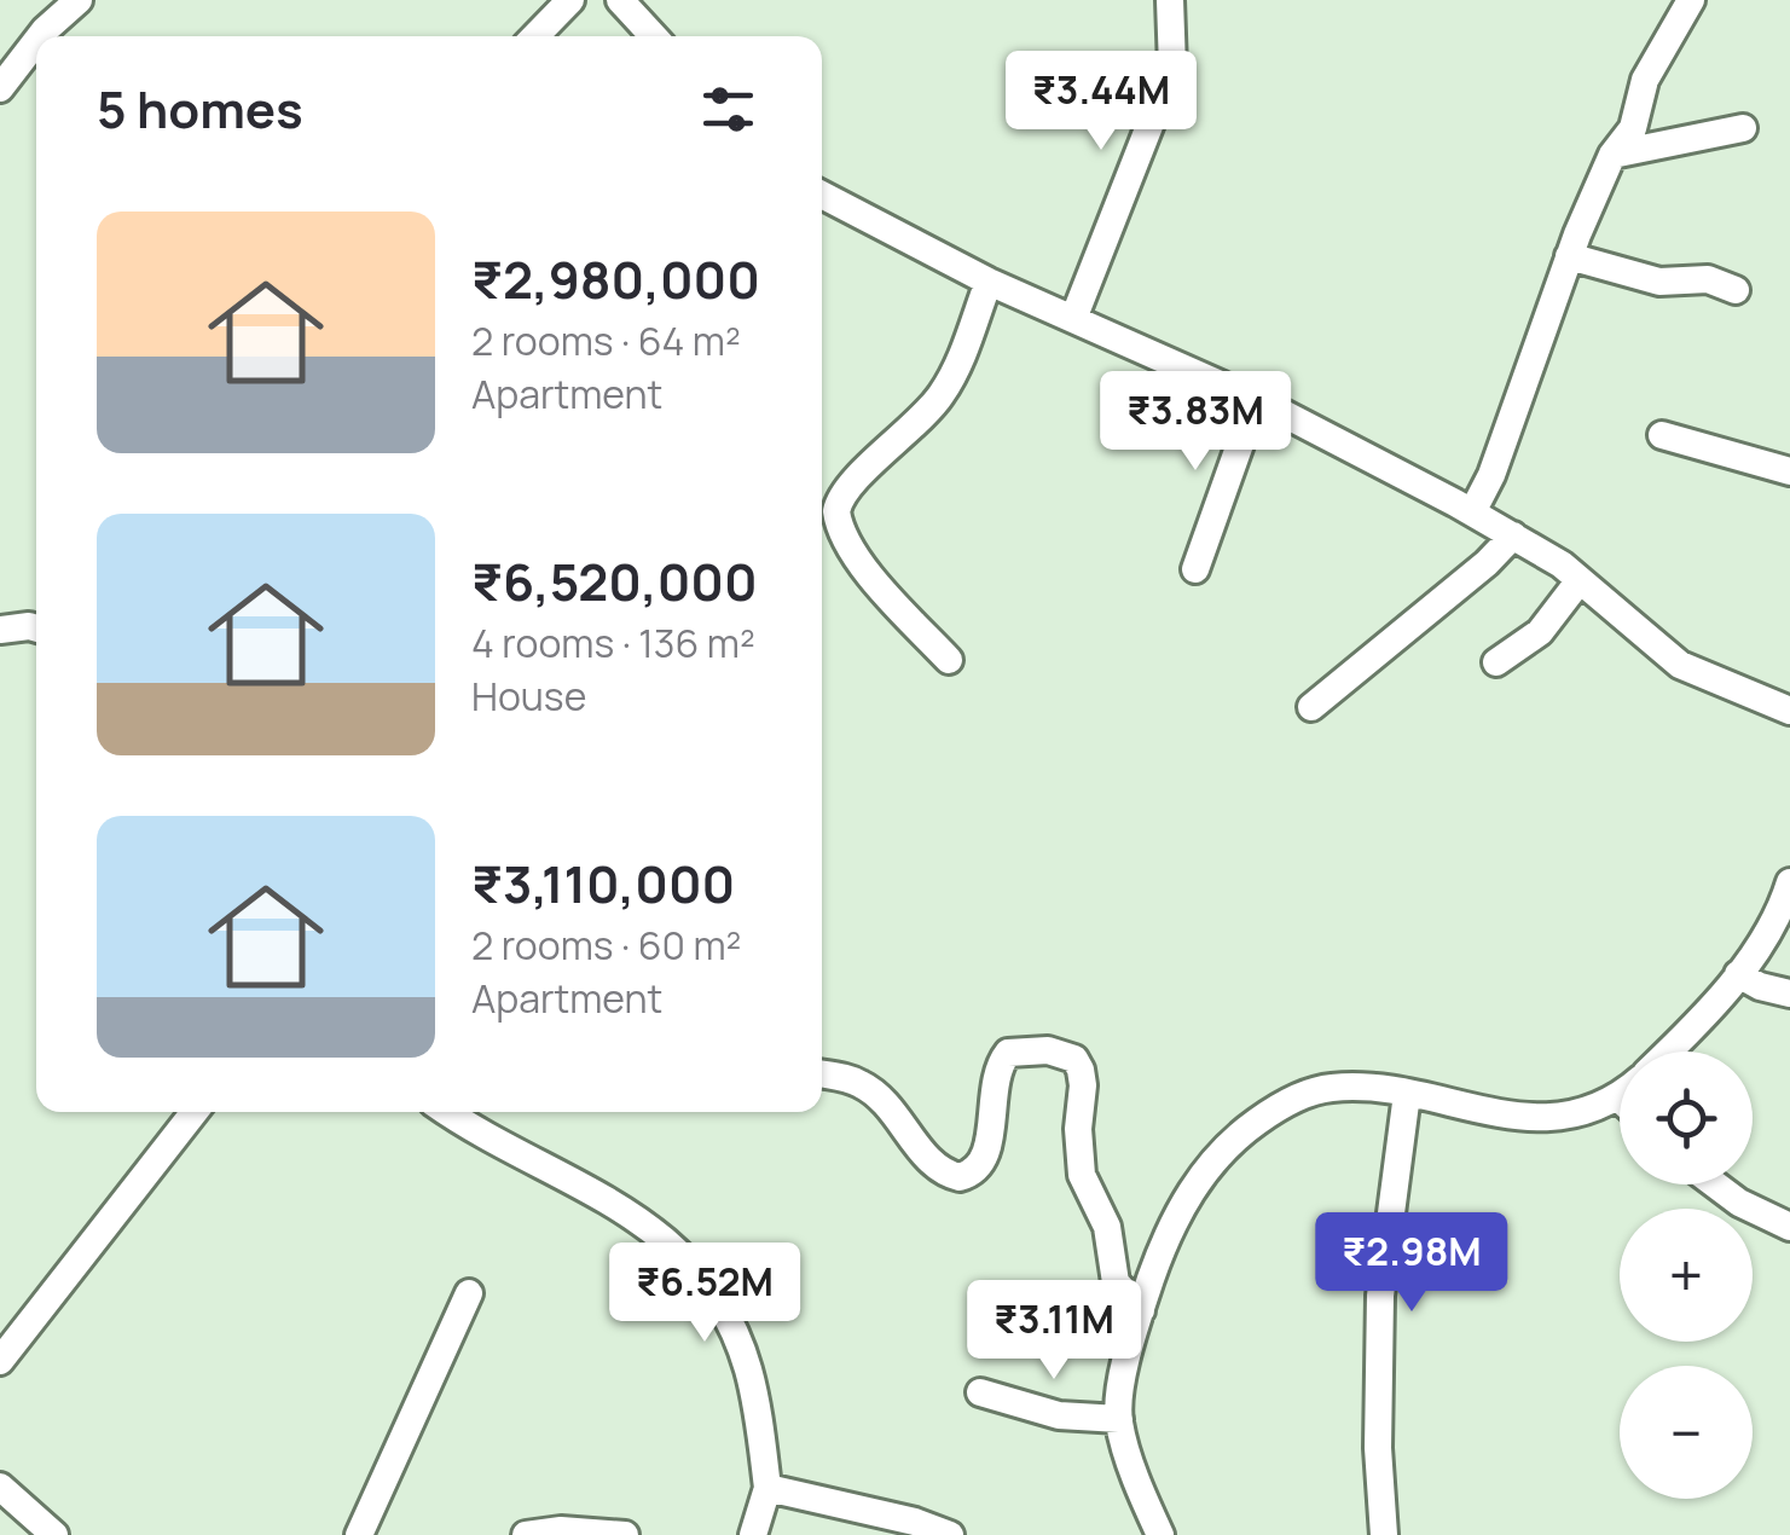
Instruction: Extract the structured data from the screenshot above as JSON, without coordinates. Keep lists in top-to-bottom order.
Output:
{
  "page": {
    "heading": "5 homes",
    "price": [
      "₹3.44M",
      "₹3.83M",
      "₹2.98M",
      "₹6.52M",
      "₹3.11M"
    ],
    "list": [
      {
        "name": "₹2,980,000",
        "note": "2 rooms · 64 m² · Apartment"
      },
      {
        "name": "₹6,520,000",
        "note": "4 rooms · 136 m² · House"
      },
      {
        "name": "₹3,110,000",
        "note": "2 rooms · 60 m² · Apartment"
      }
    ],
    "map_buttons": ["+", "−"]
  }
}
